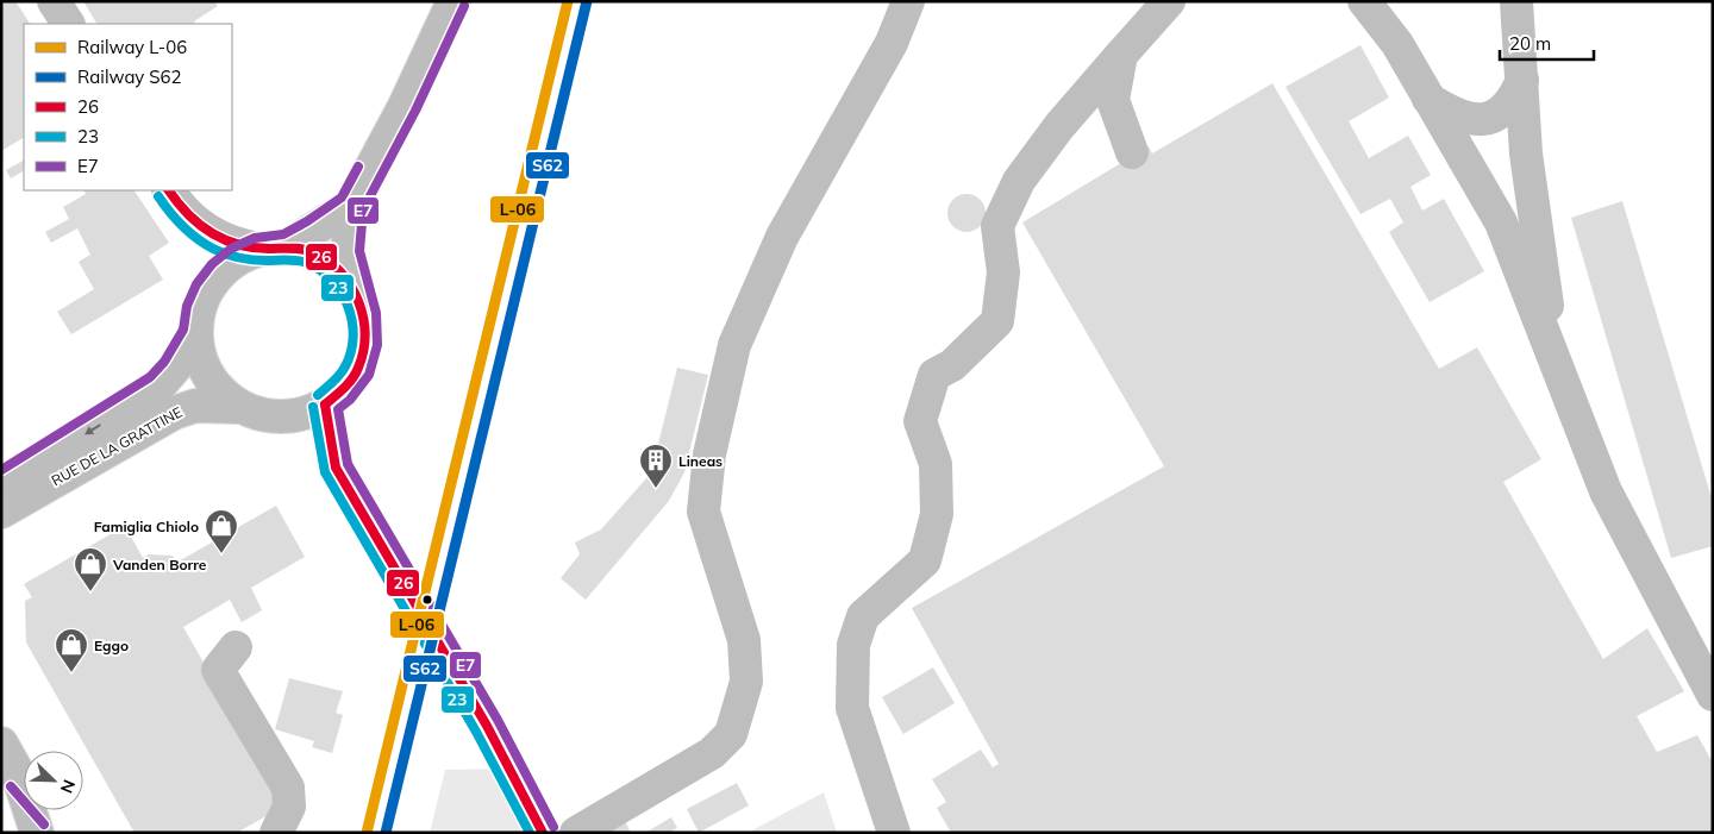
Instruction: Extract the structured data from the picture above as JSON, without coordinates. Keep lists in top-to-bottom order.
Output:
{
  "streets": {
    "main road": ["RUE DE LA GRATTINE"]
  },
  "places": {
    "building": ["Lineas"],
    "shop": ["Famiglia Chiolo", "Vanden Borre", "Eggo"]
  },
  "lines": [
    "rail line L-06",
    "rail line S62",
    "transit line E7",
    "transit line 26",
    "transit line 23"
  ],
  "legend": [
    "Railway L-06",
    "Railway S62",
    "26",
    "23",
    "E7"
  ],
  "scale_bar": "20 m",
  "north": "bottom right"
}
